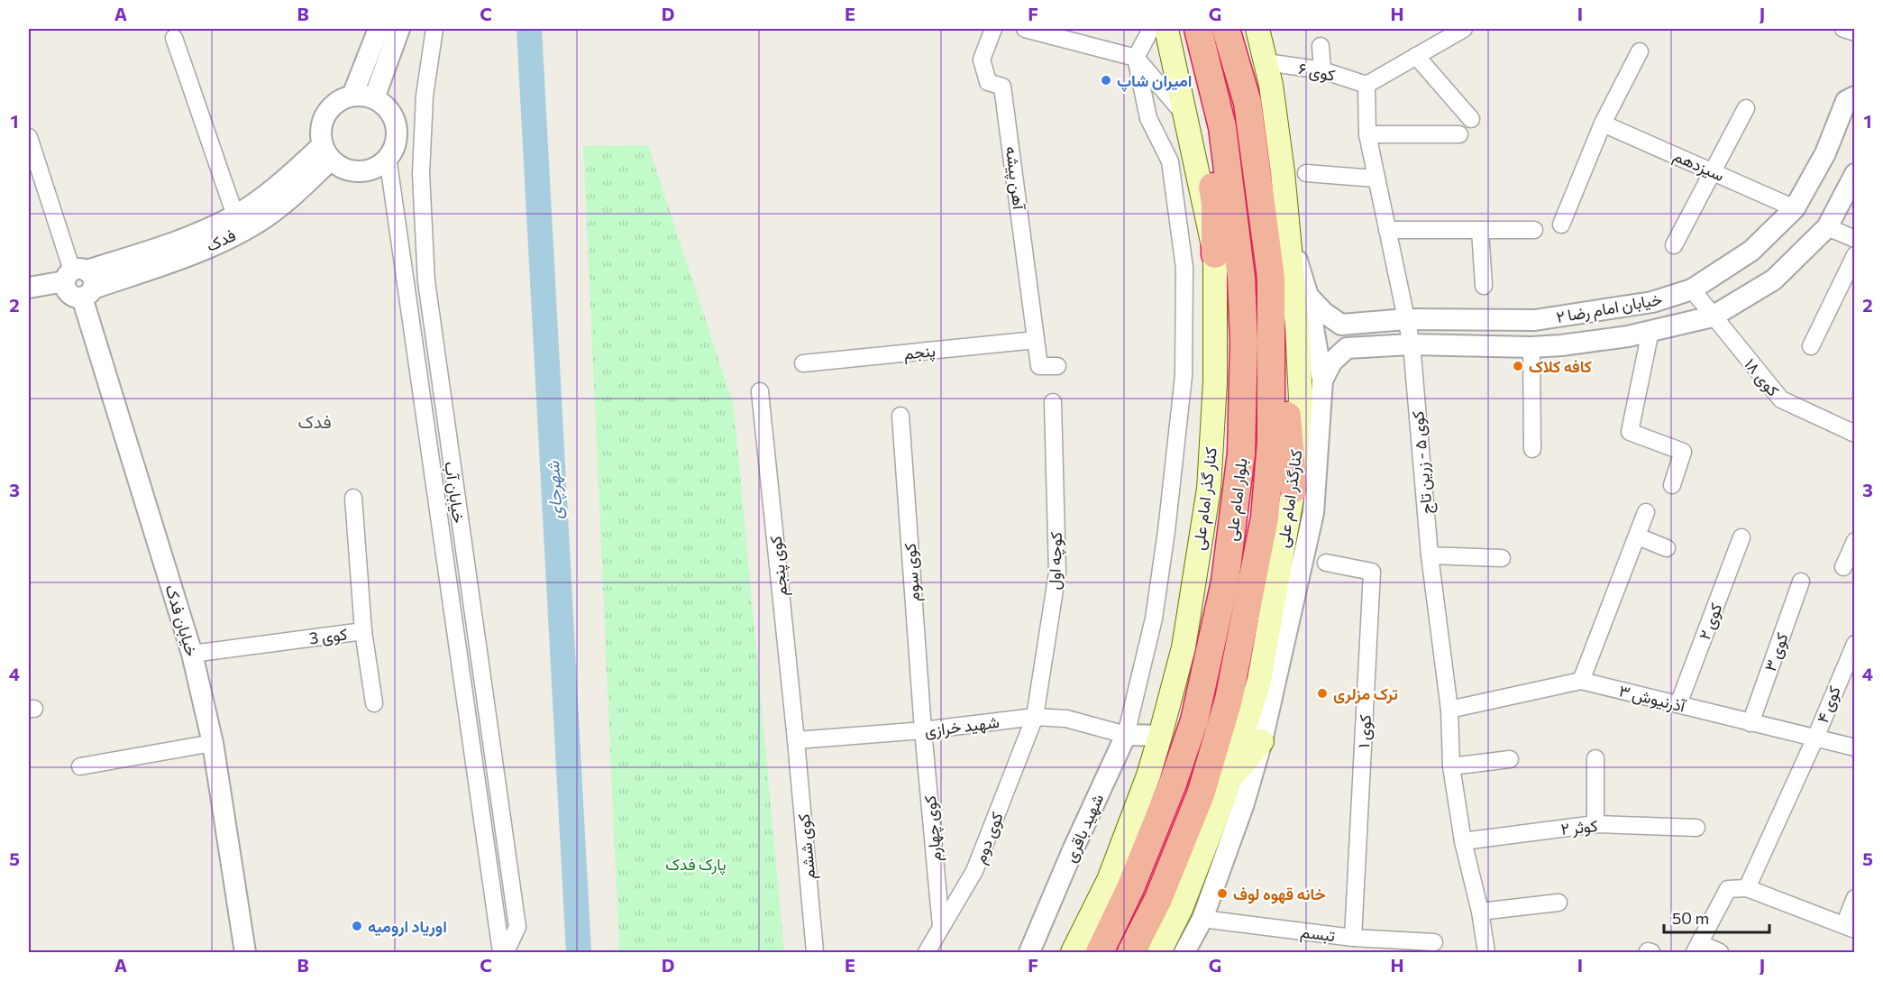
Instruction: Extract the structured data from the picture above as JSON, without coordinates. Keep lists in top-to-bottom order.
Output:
{
  "streets": {
    "highway": ["بلوار امام علی"],
    "main road": ["کنار گذر امام علی", "کنارگذر امام علی"],
    "street": [
      "کوی ۶",
      "سیزدهم",
      "آهن پیشه",
      "فدک",
      "خیابان امام رضا ۲",
      "پنجم",
      "کوی ۱۸",
      "کوی ۵ - زرین تاج",
      "خیابان آب",
      "کوچه اول",
      "کوی پنجم",
      "کوی سوم",
      "خیابان فدک",
      "کوی ۲",
      "کوی 3",
      "کوی ۳",
      "آذرنیوش ۳",
      "کوی ۴",
      "شهید خرازی",
      "کوی ۱",
      "کوثر ۲",
      "شهید باقری",
      "کوی چهارم",
      "کوی دوم",
      "کوی ششم",
      "تبسم"
    ]
  },
  "crossings": [
    ["کوی ۶", "کوی ۵ - زرین تاج"],
    ["کوی ۶", "کنارگذر امام علی"],
    ["سیزدهم", "خیابان امام رضا ۲"],
    ["آهن پیشه", "پنجم"],
    ["فدک", "خیابان آب"],
    ["فدک", "خیابان فدک"],
    ["خیابان امام رضا ۲", "کوی ۱۸"],
    ["خیابان امام رضا ۲", "کوی ۵ - زرین تاج"],
    ["کوی ۵ - زرین تاج", "آذرنیوش ۳"],
    ["کوی ۵ - زرین تاج", "کوثر ۲"],
    ["کوچه اول", "شهید خرازی"],
    ["کوچه اول", "کوی دوم"],
    ["کوی پنجم", "شهید خرازی"],
    ["کوی پنجم", "کوی ششم"],
    ["کوی سوم", "شهید خرازی"],
    ["کوی سوم", "کوی چهارم"],
    ["خیابان فدک", "کوی 3"],
    ["کوی ۲", "آذرنیوش ۳"],
    ["کوی ۳", "آذرنیوش ۳"],
    ["آذرنیوش ۳", "کوی ۴"],
    ["شهید خرازی", "شهید باقری"],
    ["شهید خرازی", "کوی چهارم"],
    ["شهید خرازی", "کوی دوم"],
    ["شهید خرازی", "کوی ششم"],
    ["کوی ۱", "تبسم"],
    ["کوی چهارم", "کوی دوم"]
  ],
  "districts": ["فدک"],
  "water": ["شهرچای"],
  "parks": ["پارک فدک"],
  "places": [
    "امیران شاپ",
    "کافه کلاک",
    "ترک مزلری",
    "خانه قهوه لوف",
    "اوریاد ارومیه"
  ],
  "scale_bar": "50 m",
  "grid": {
    "columns": [
      "A",
      "B",
      "C",
      "D",
      "E",
      "F",
      "G",
      "H",
      "I",
      "J"
    ],
    "rows": [
      "1",
      "2",
      "3",
      "4",
      "5"
    ]
  }
}
